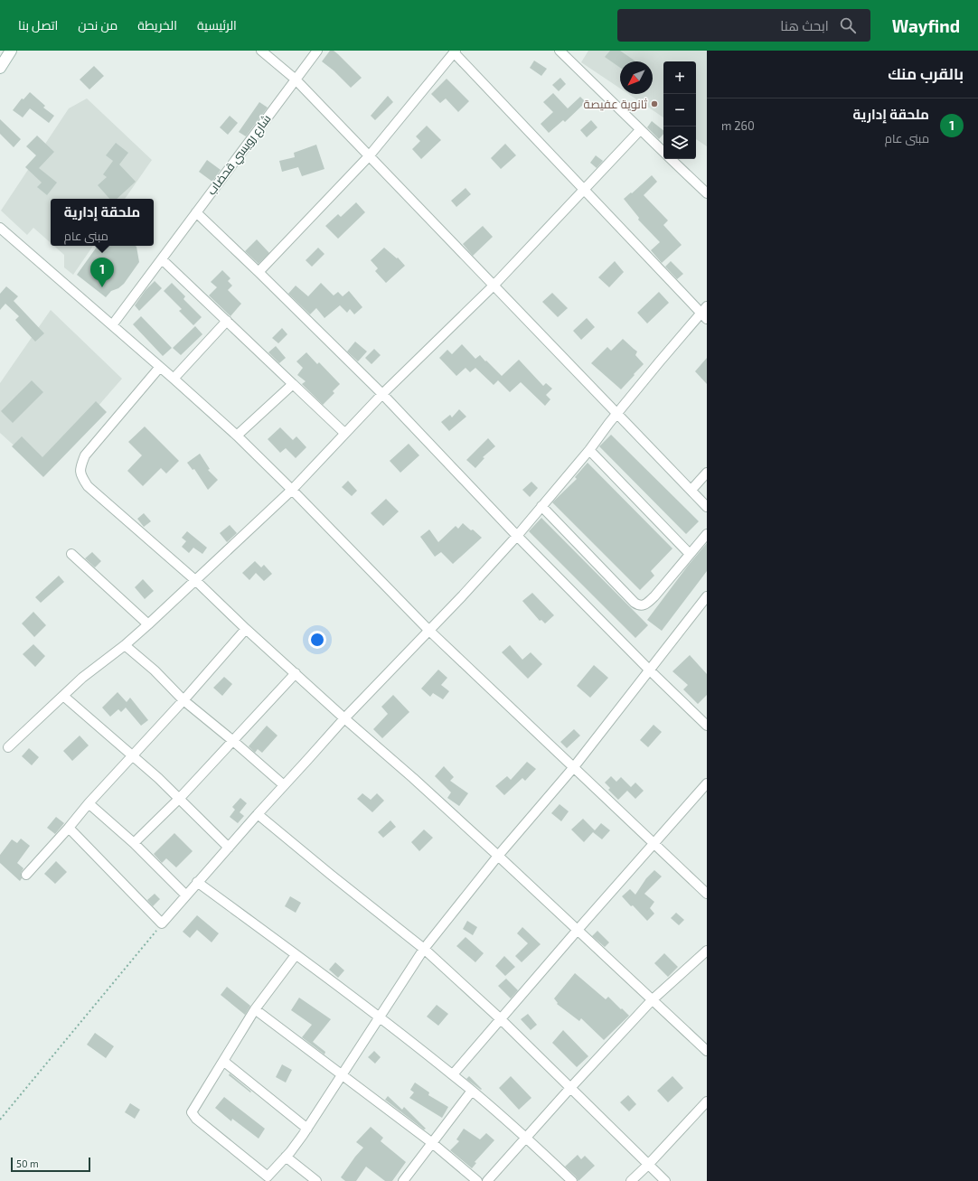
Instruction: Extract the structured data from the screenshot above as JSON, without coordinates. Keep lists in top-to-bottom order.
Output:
{
  "streets": {
    "street": ["شارع رويسي قحضاب"]
  },
  "places": ["ثانوية عفيصة"],
  "scale_bar": "50 m",
  "north": "bottom left",
  "page": {
    "header": "Wayfind",
    "search": "ابحث هنا",
    "nav": [
      "الرئيسية",
      "الخريطة",
      "من نحن",
      "اتصل بنا"
    ],
    "heading": "بالقرب منك",
    "map_buttons": ["+", "−"],
    "list": [
      {
        "mark": "1",
        "name": "ملحقة إدارية",
        "note": "مبنى عام",
        "value": "260 m"
      }
    ],
    "popup": ["ملحقة إدارية", "مبنى عام"],
    "pins": "1",
    "scale": "50 m"
  }
}
